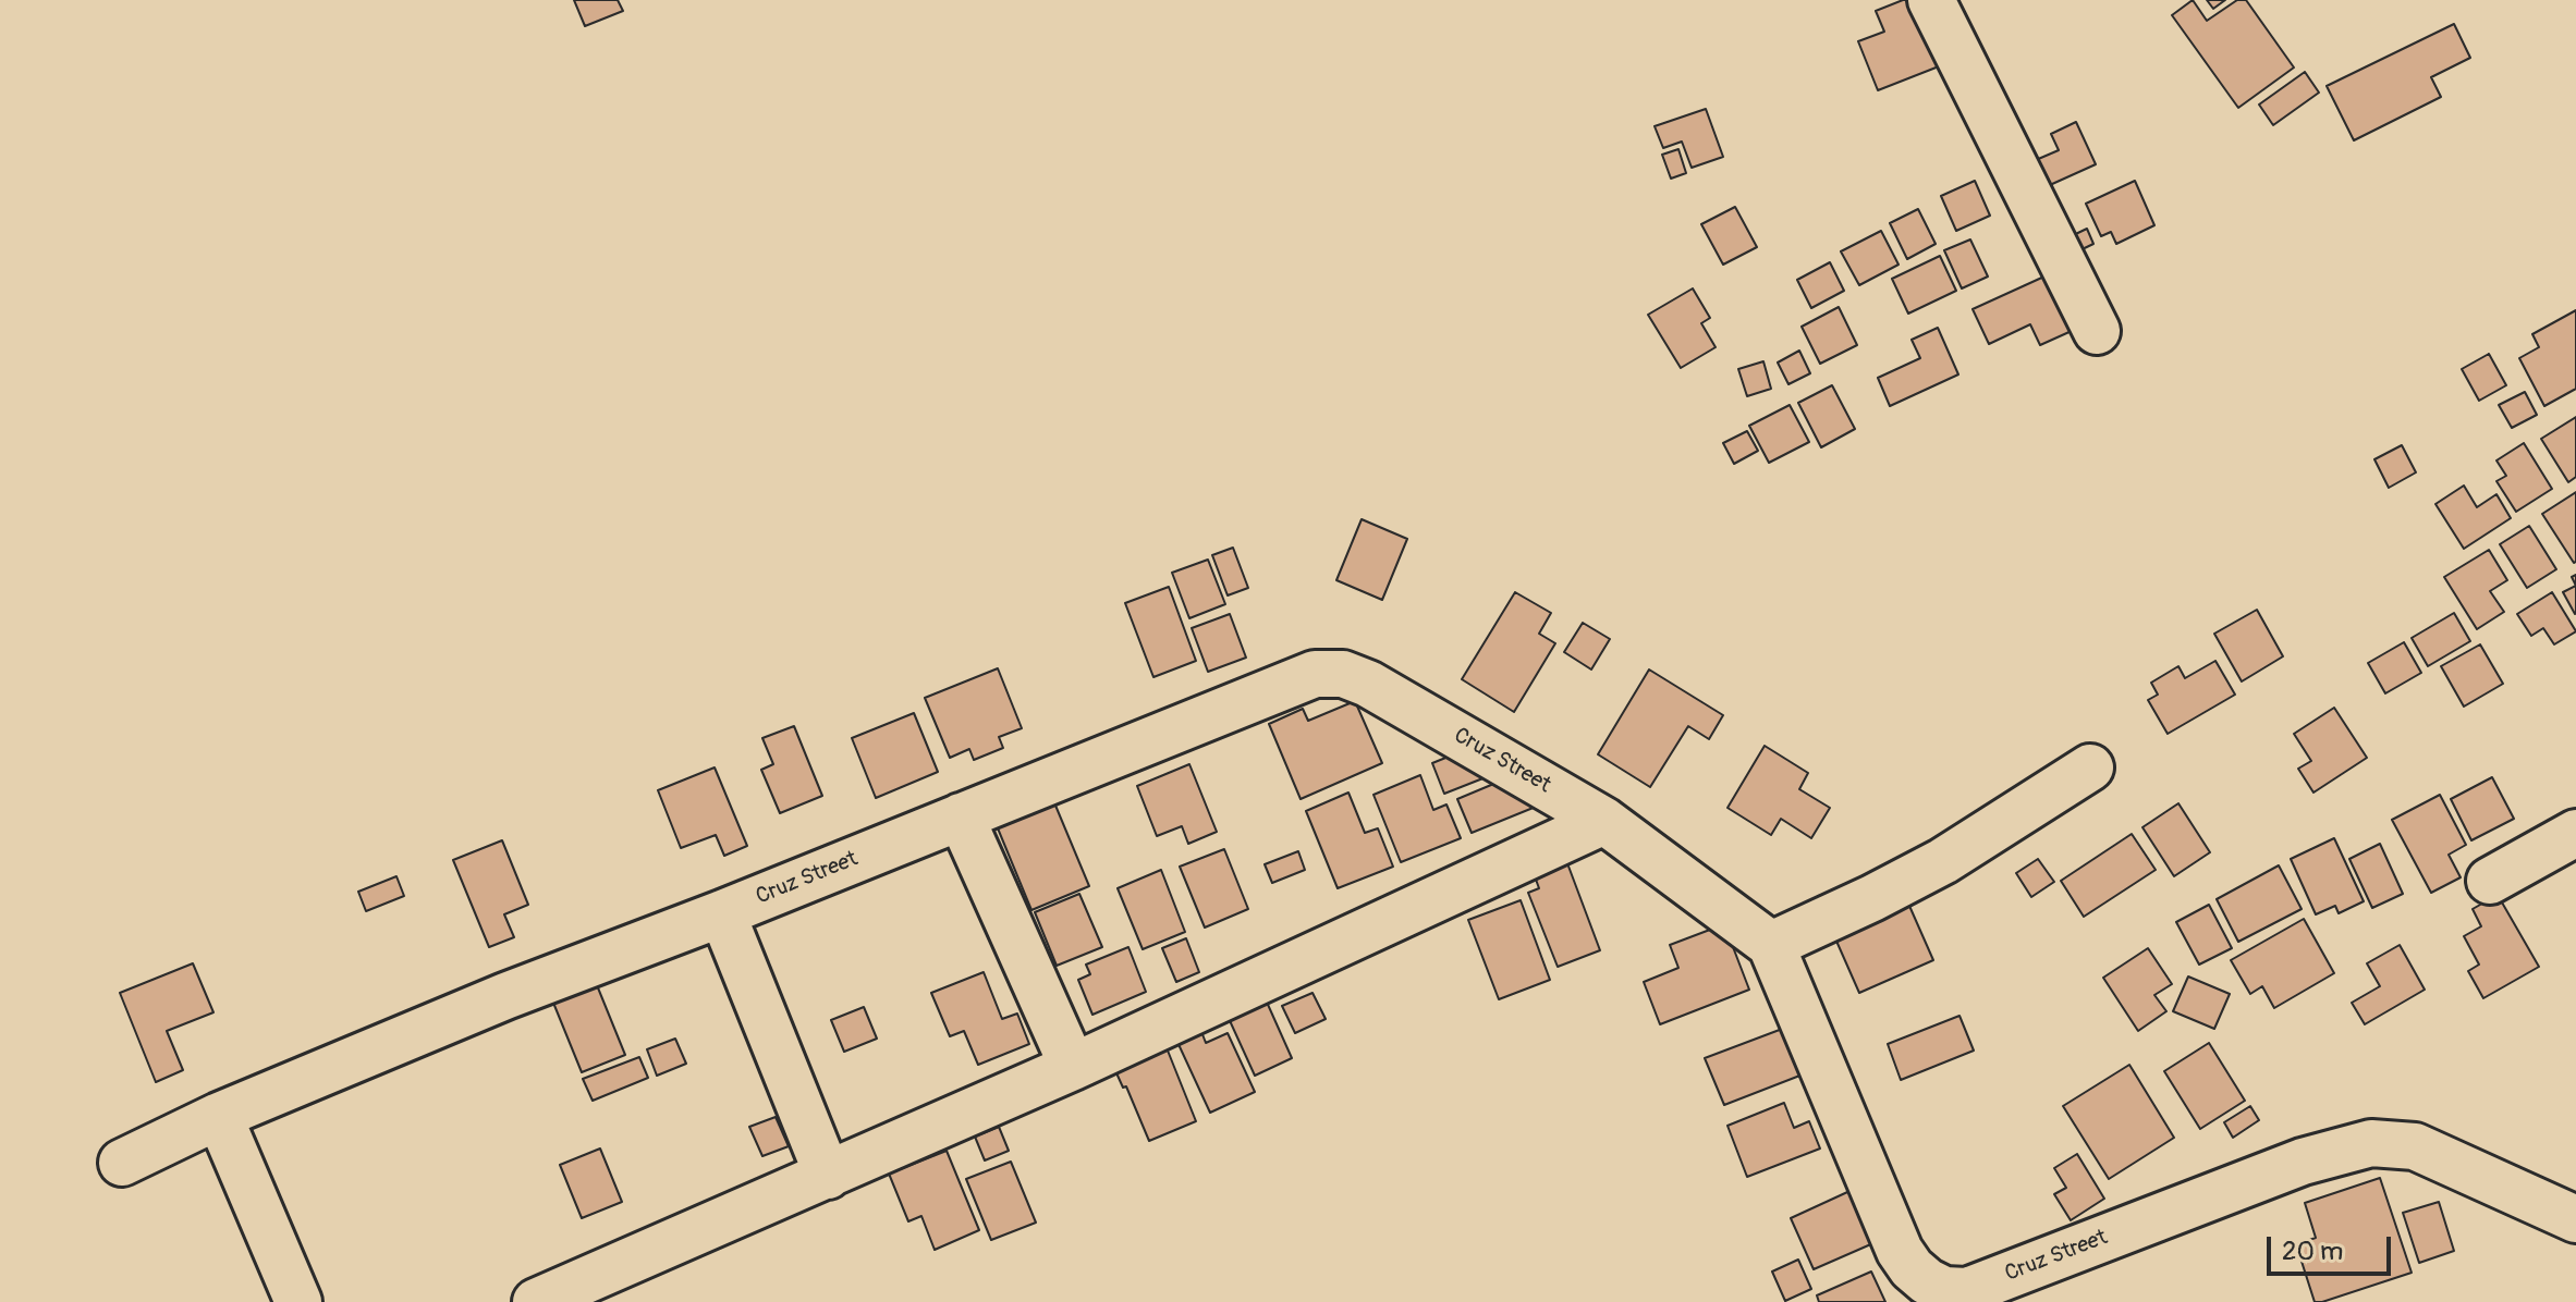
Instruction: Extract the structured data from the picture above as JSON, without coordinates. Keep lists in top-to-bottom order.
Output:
{
  "streets": {
    "street": ["Cruz Street"]
  },
  "scale_bar": "20 m"
}
